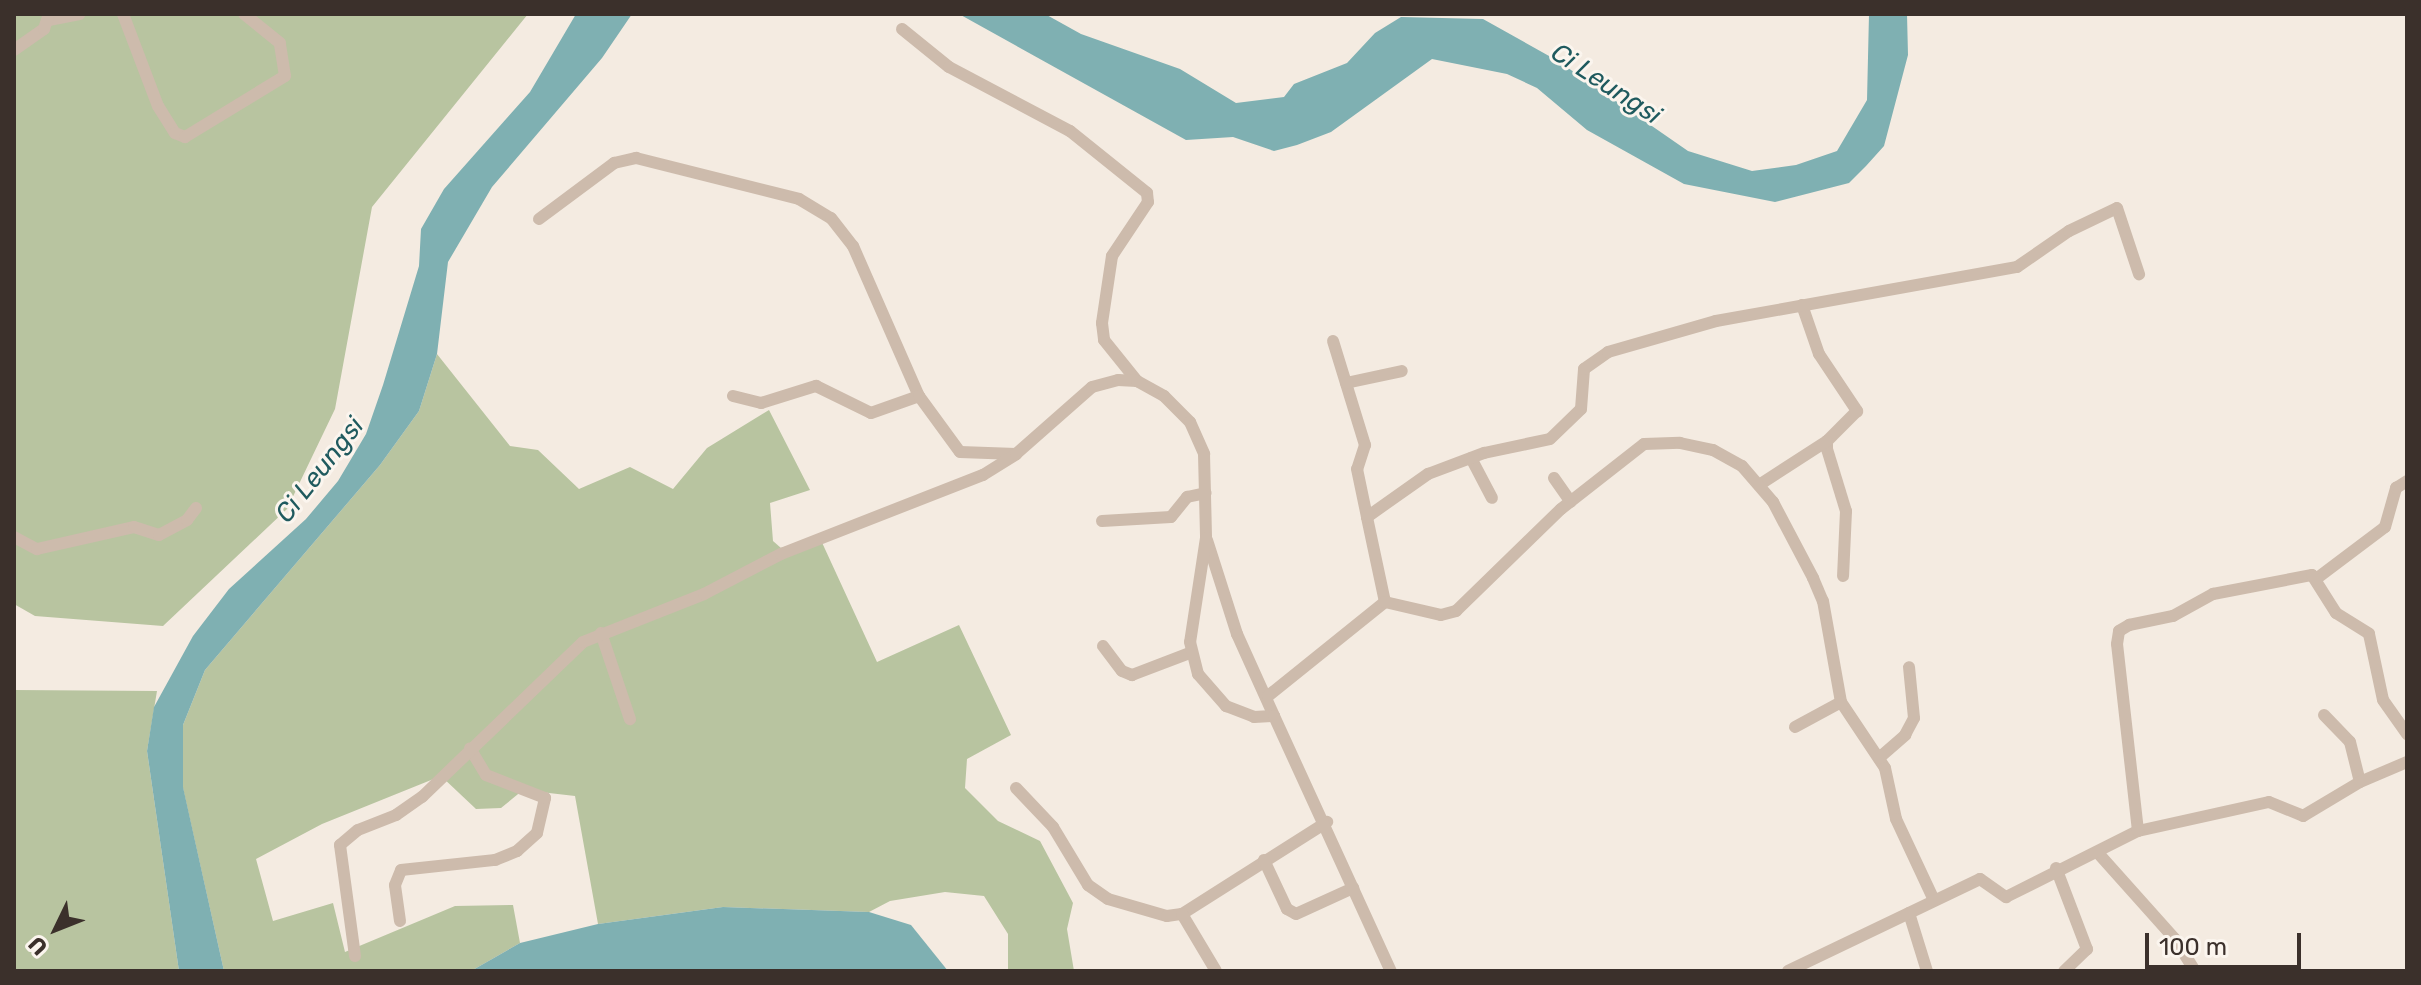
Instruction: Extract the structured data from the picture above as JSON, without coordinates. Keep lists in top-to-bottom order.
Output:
{
  "water": ["Ci Leungsi"],
  "scale_bar": "100 m",
  "north": "bottom left"
}
